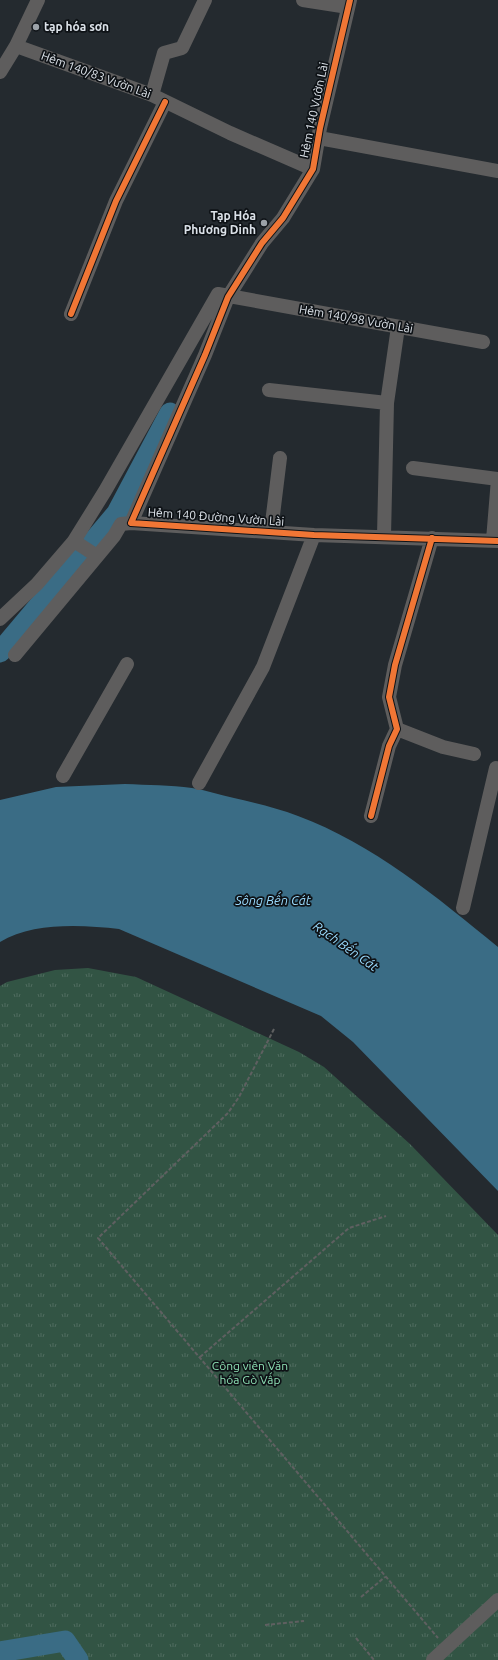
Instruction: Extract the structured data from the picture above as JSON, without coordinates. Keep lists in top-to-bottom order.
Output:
{
  "streets": {
    "street": [
      "Hẻm 140/83 Vườn Lài",
      "Hẻm 140 Vườn Lài",
      "Hẻm 140/98 Vườn Lài",
      "Hẻm 140 Đường Vườn Lài"
    ]
  },
  "crossings": [
    ["Hẻm 140/83 Vườn Lài", "Hẻm 140 Vườn Lài"],
    ["Hẻm 140 Vườn Lài", "Hẻm 140/98 Vườn Lài"],
    ["Hẻm 140 Vườn Lài", "Hẻm 140 Đường Vườn Lài"],
    ["Hẻm 140/98 Vườn Lài", "Hẻm 140 Đường Vườn Lài"]
  ],
  "water": ["Sông Bến Cát", "Rạch Bến Cát"],
  "parks": ["Công viên Văn hóa Gò Vấp"],
  "places": ["tạp hóa sơn", "Tạp Hóa Phương Dinh"]
}
